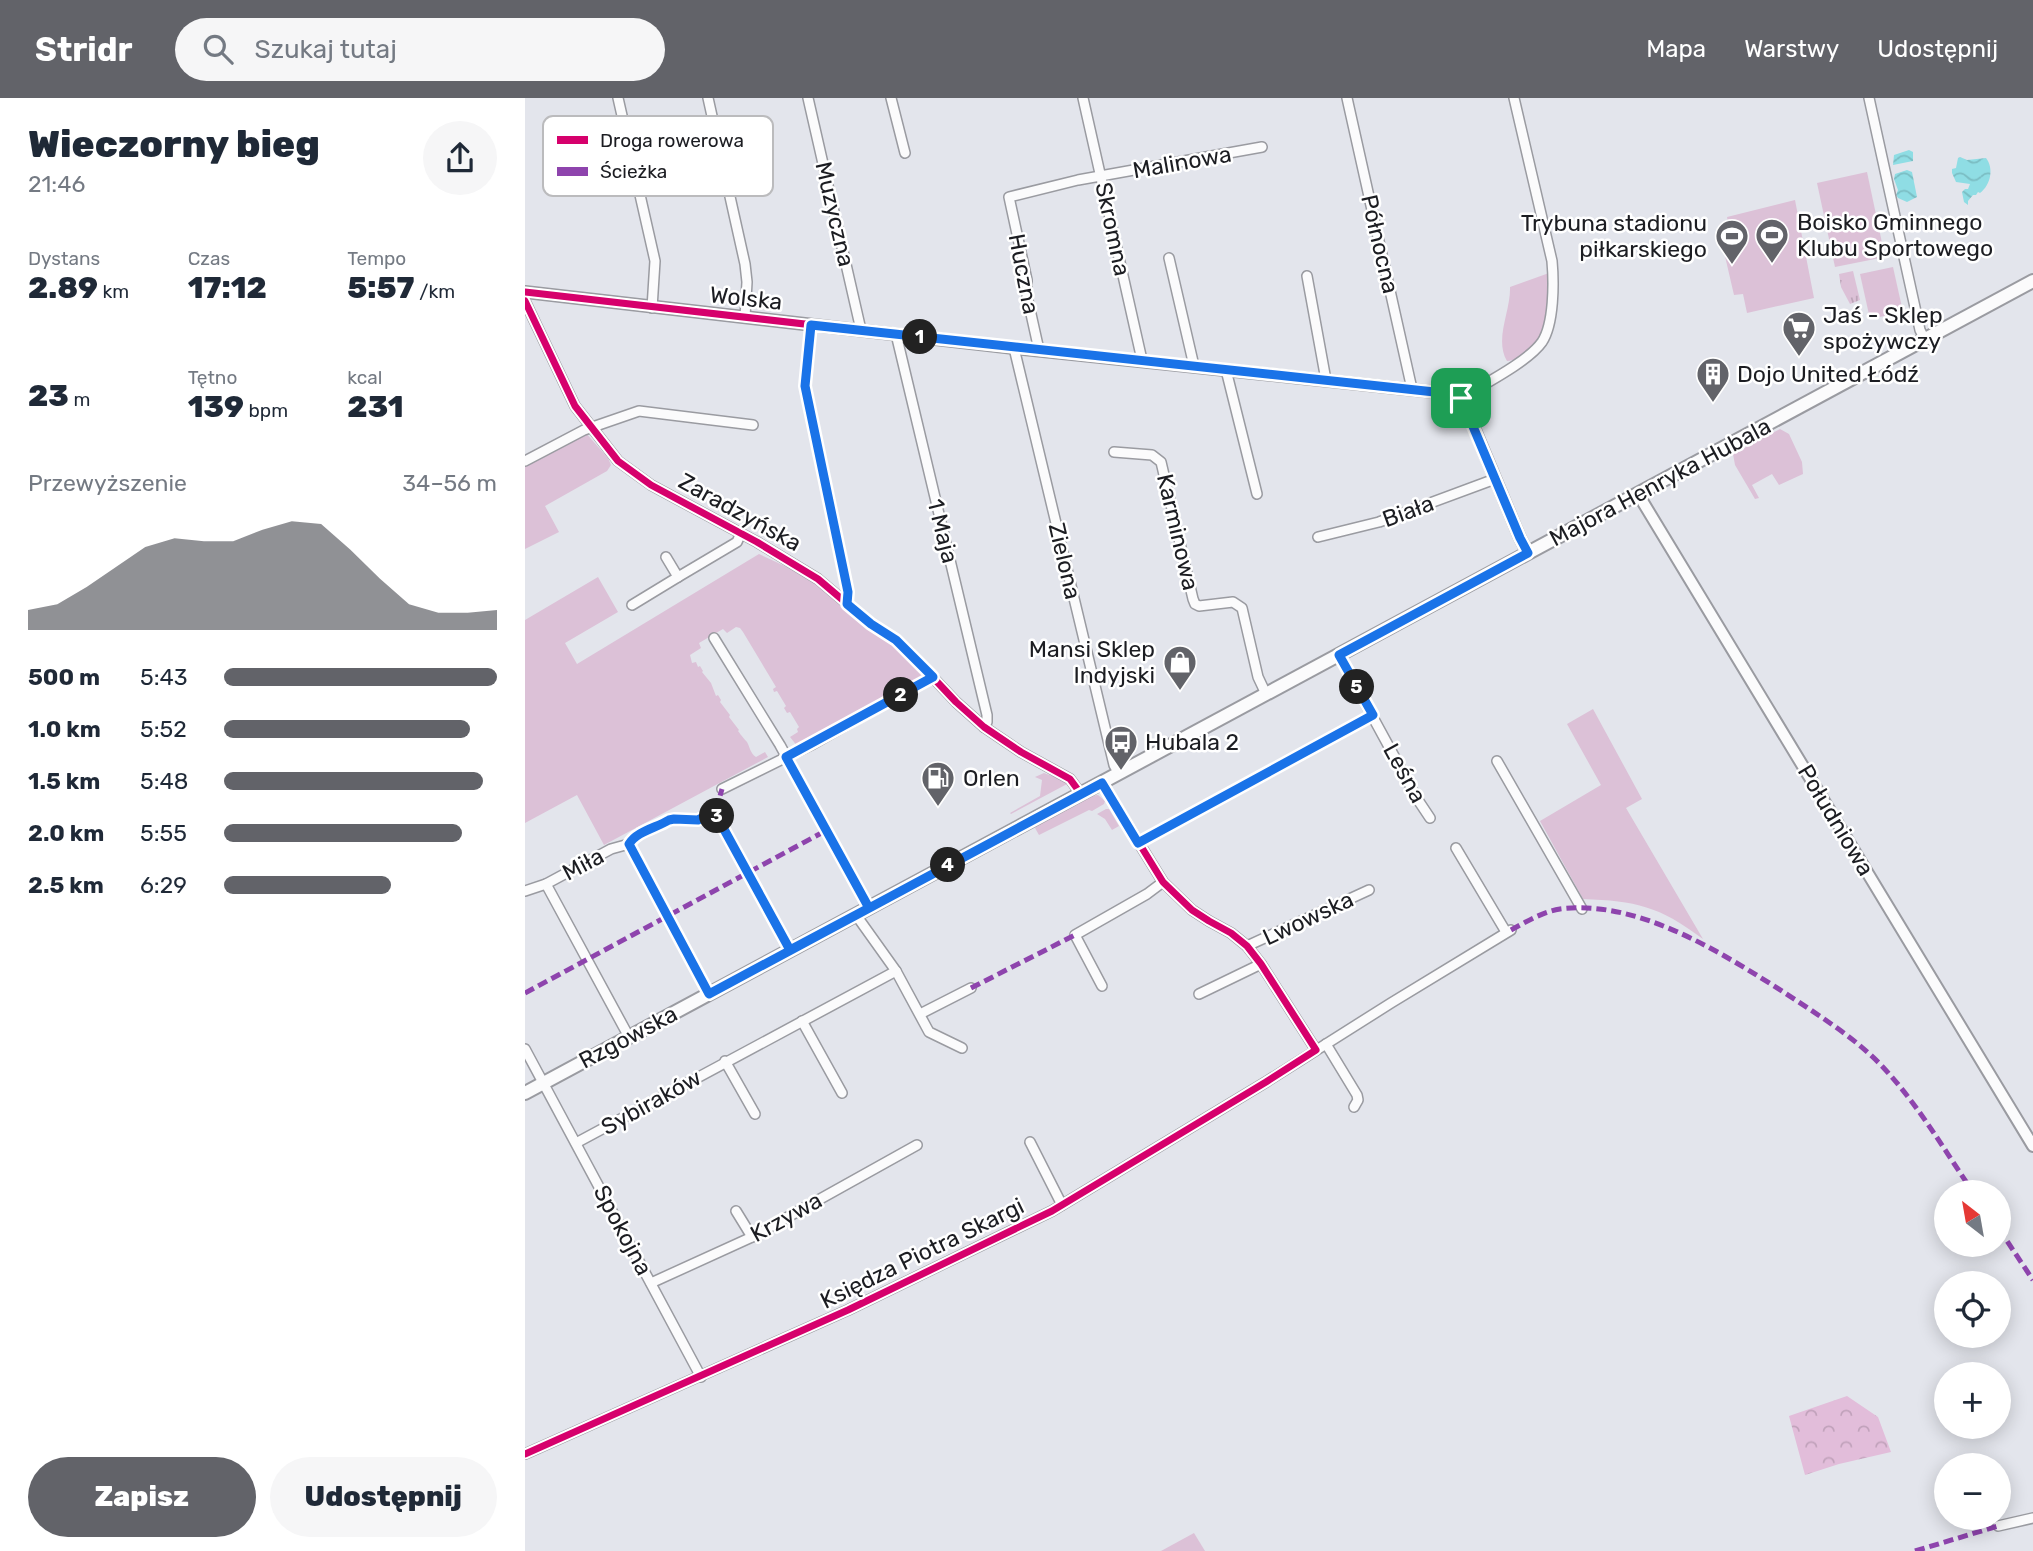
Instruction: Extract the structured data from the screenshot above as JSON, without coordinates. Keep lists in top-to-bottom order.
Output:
{
  "streets": {
    "main road": ["Majora Henryka Hubala", "Rzgowska"],
    "street": [
      "Malinowa",
      "Muzyczna",
      "Skromna",
      "Północna",
      "Huczna",
      "Wolska",
      "Biała",
      "Zaradzyńska",
      "1 Maja",
      "Karminowa",
      "Zielona",
      "Leśna",
      "Południowa",
      "Miła",
      "Lwowska",
      "Sybiraków",
      "Krzywa",
      "Spokojna",
      "Księdza Piotra Skargi"
    ]
  },
  "crossings": [
    ["Malinowa", "Skromna"],
    ["Malinowa", "Huczna"],
    ["Muzyczna", "Wolska"],
    ["Skromna", "Wolska"],
    ["Północna", "Wolska"],
    ["Huczna", "Wolska"],
    ["Wolska", "1 Maja"],
    ["Wolska", "Zielona"],
    ["Majora Henryka Hubala", "Karminowa"],
    ["Majora Henryka Hubala", "Zielona"],
    ["Majora Henryka Hubala", "Leśna"],
    ["Majora Henryka Hubala", "Południowa"],
    ["Majora Henryka Hubala", "Rzgowska"],
    ["Zaradzyńska", "1 Maja"],
    ["Zaradzyńska", "Rzgowska"],
    ["Miła", "Rzgowska"],
    ["Rzgowska", "Spokojna"],
    ["Sybiraków", "Spokojna"],
    ["Krzywa", "Spokojna"],
    ["Spokojna", "Księdza Piotra Skargi"]
  ],
  "places": {
    "sports": ["Boisko Gminnego Klubu Sportowego", "Trybuna stadionu piłkarskiego"],
    "supermarket": ["Jaś - Sklep spożywczy"],
    "building": ["Dojo United Łódź"],
    "shop": ["Mansi Sklep Indyjski"],
    "bus stop": ["Hubala 2"],
    "fuel station": ["Orlen"]
  },
  "legend": ["Droga rowerowa", "Ścieżka"],
  "north": "top left",
  "page": {
    "header": "Stridr",
    "search": "Szukaj tutaj",
    "nav": ["Mapa", "Warstwy", "Udostępnij"],
    "heading": ["Wieczorny bieg", "21:46"],
    "stats": [
      ["Dystans", "2.89 km"],
      ["Czas", "17:12"],
      ["Tempo", "5:57 /km"],
      ["23 m"],
      ["Tętno", "139 bpm"],
      ["kcal", "231"]
    ],
    "pins": [
      "1",
      "5",
      "2",
      "3",
      "4"
    ],
    "chart": ["Przewyższenie", "34–56 m"],
    "list": [
      {
        "name": "500 m",
        "note": "5:43"
      },
      {
        "name": "1.0 km",
        "note": "5:52"
      },
      {
        "name": "1.5 km",
        "note": "5:48"
      },
      {
        "name": "2.0 km",
        "note": "5:55"
      },
      {
        "name": "2.5 km",
        "note": "6:29"
      }
    ],
    "map_buttons": ["+", "−"],
    "buttons": ["Zapisz", "Udostępnij"]
  }
}
